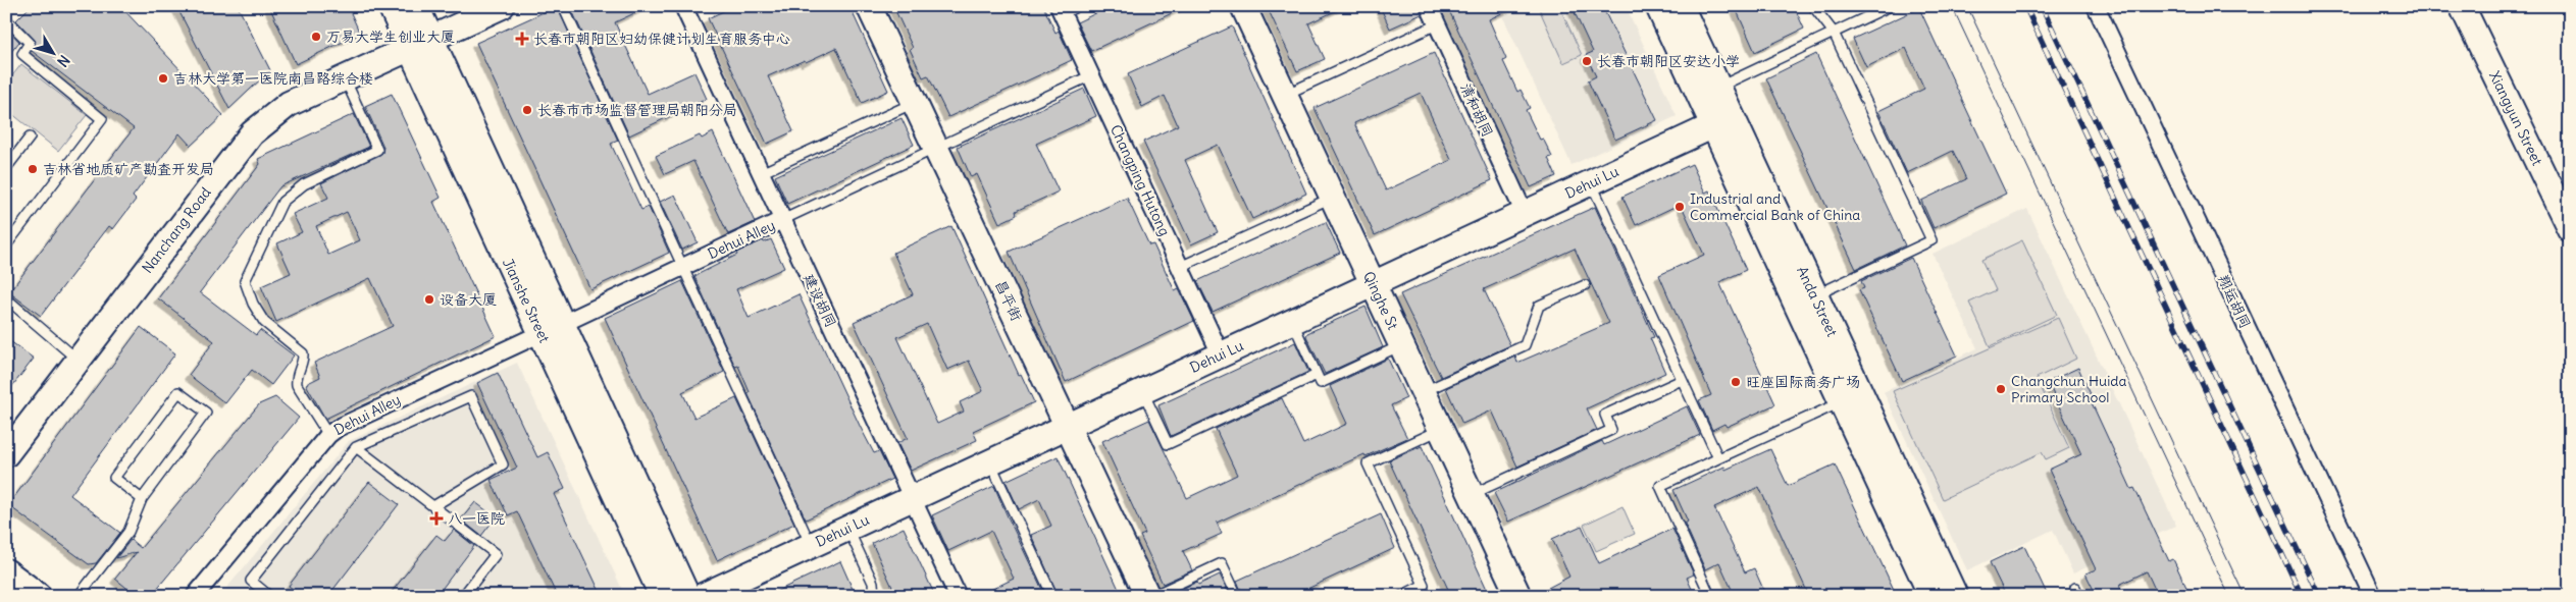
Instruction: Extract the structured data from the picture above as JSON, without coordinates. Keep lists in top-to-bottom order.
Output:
{
  "streets": {
    "main road": ["Anda Street"],
    "street": [
      "清和胡同",
      "Xiangyun Street",
      "Changping Hutong",
      "Dehui Lu",
      "Nanchang Road",
      "Dehui Alley",
      "Jianshe Street",
      "建设胡同",
      "昌平街",
      "Qinghe St",
      "翔运胡同"
    ]
  },
  "crossings": [
    ["清和胡同", "Dehui Lu"],
    ["Changping Hutong", "Dehui Lu"],
    ["Dehui Lu", "建设胡同"],
    ["Dehui Lu", "昌平街"],
    ["Dehui Lu", "Qinghe St"],
    ["Dehui Lu", "Anda Street"],
    ["Nanchang Road", "Jianshe Street"],
    ["Dehui Alley", "Jianshe Street"],
    ["Dehui Alley", "建设胡同"]
  ],
  "places": {
    "other": [
      "万易大学生创业大厦",
      "长春市朝阳区安达小学",
      "吉林大学第一医院南昌路综合楼",
      "长春市市场监督管理局朝阳分局",
      "吉林省地质矿产勘查开发局",
      "Industrial and Commercial Bank of China",
      "设备大厦",
      "旺座国际商务广场",
      "Changchun Huida Primary School"
    ],
    "health": ["长春市朝阳区妇幼保健计划生育服务中心", "八一医院"]
  },
  "north": "bottom right"
}
